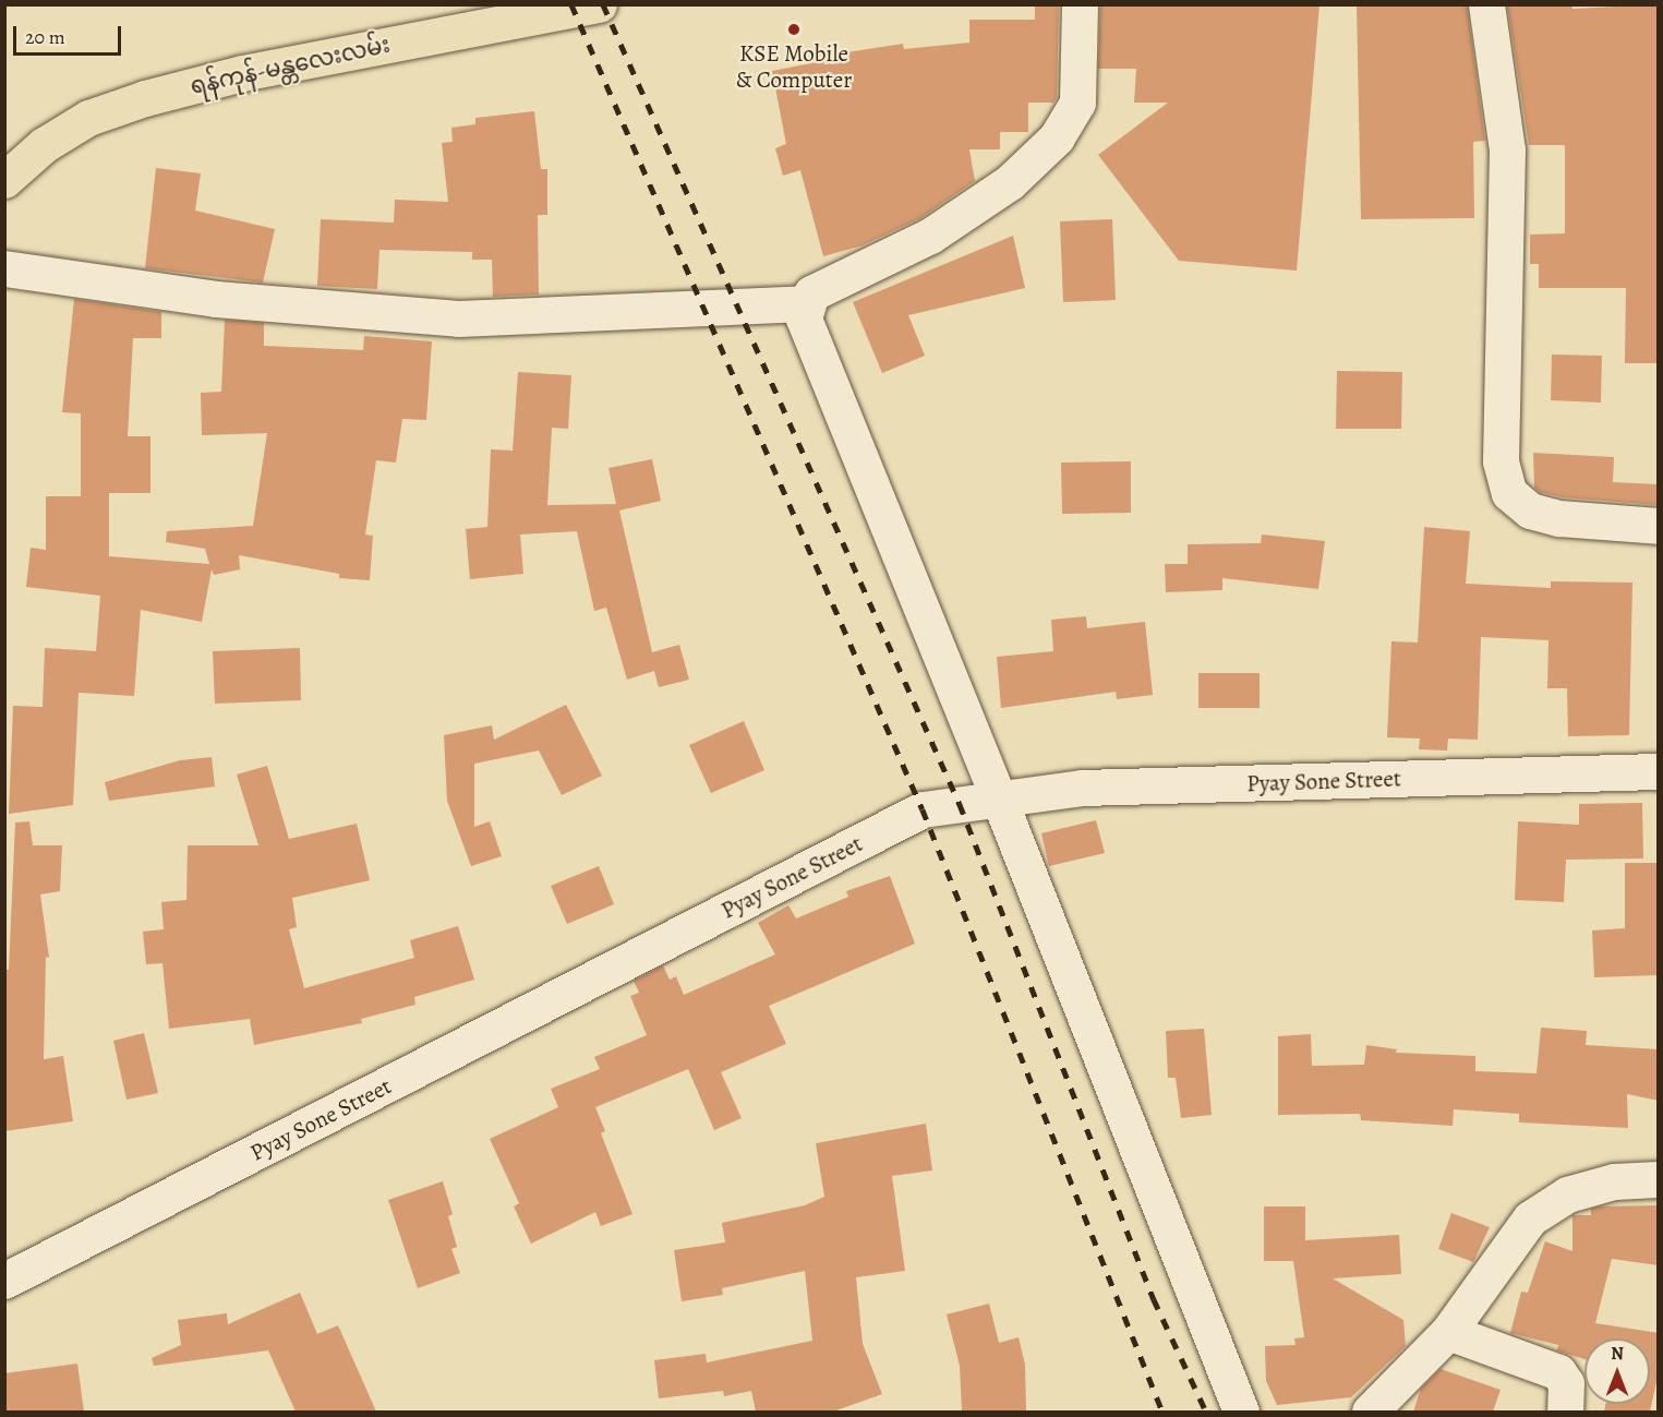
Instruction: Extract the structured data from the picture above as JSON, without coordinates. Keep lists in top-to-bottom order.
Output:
{
  "streets": {
    "main road": ["ရန်ကုန်-မန္တလေးလမ်း"],
    "street": ["Pyay Sone Street"]
  },
  "places": ["KSE Mobile & Computer"],
  "scale_bar": "20 m",
  "north": "top"
}
